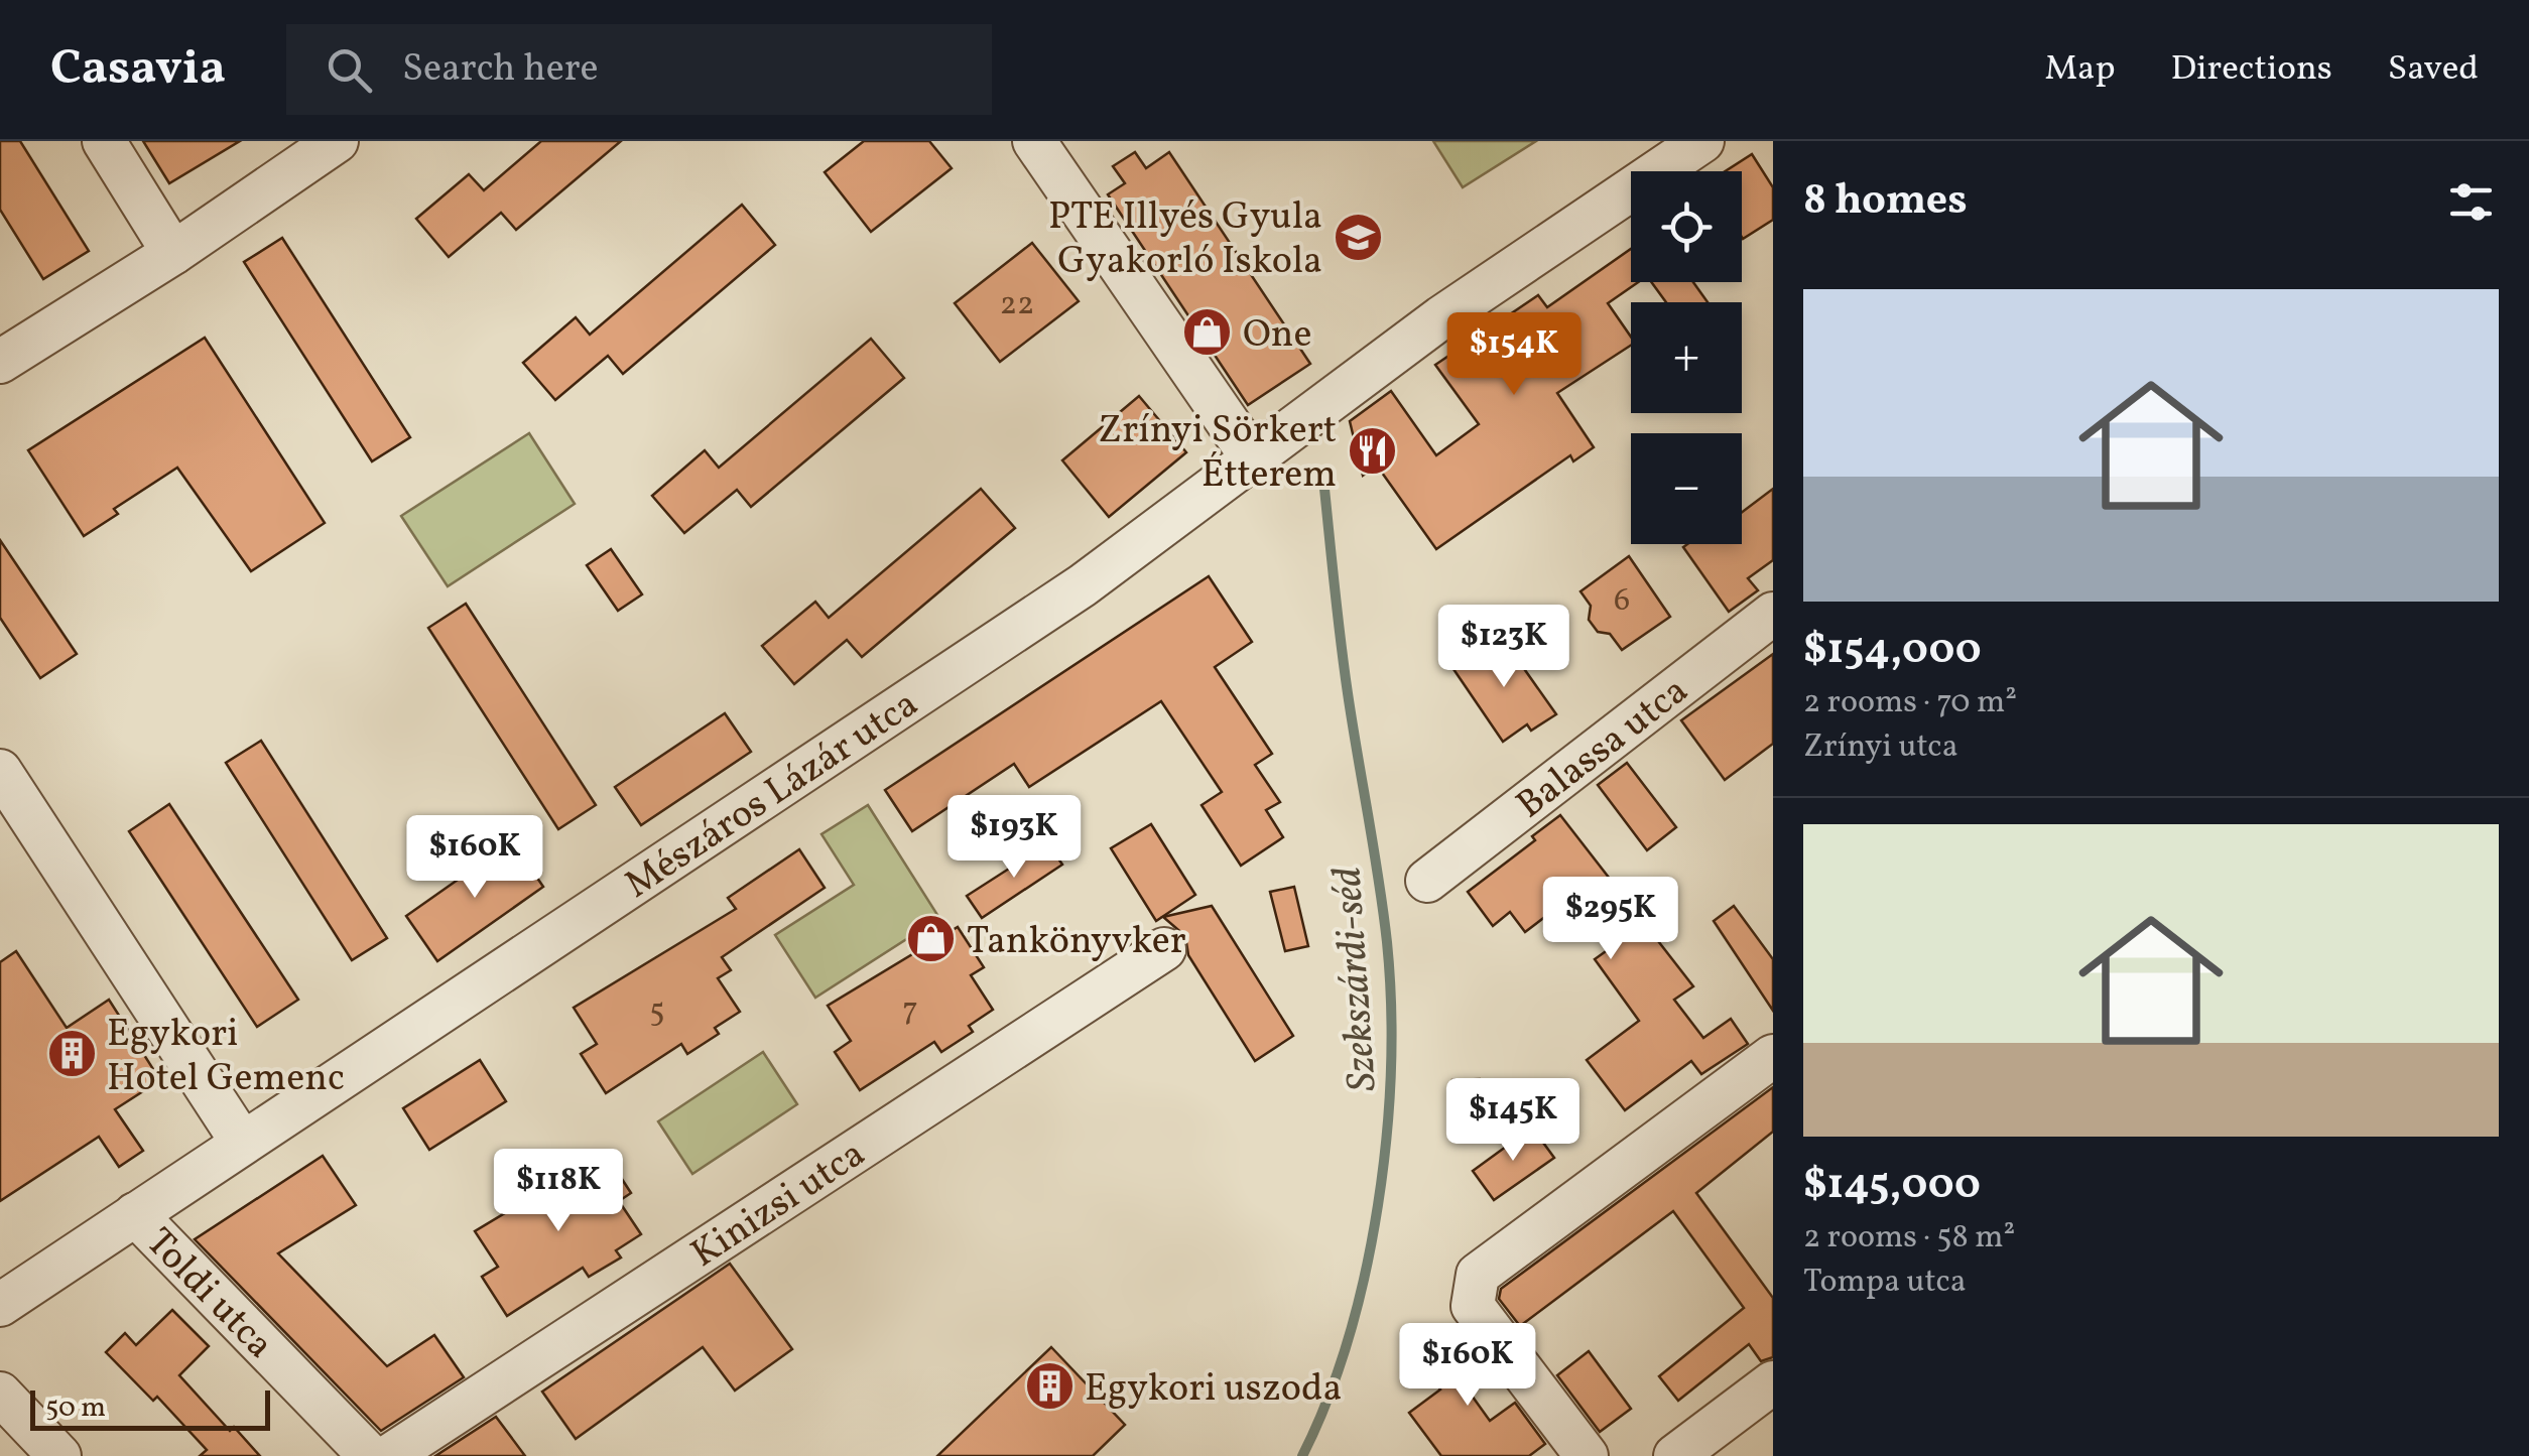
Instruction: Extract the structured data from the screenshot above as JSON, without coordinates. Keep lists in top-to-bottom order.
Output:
{
  "streets": {
    "street": [
      "Balassa utca",
      "Mészáros Lázár utca",
      "Kinizsi utca",
      "Toldi utca"
    ]
  },
  "crossings": [
    ["Mészáros Lázár utca", "Toldi utca"]
  ],
  "water": ["Szekszárdi-séd"],
  "places": {
    "school or university": ["PTE Illyés Gyula Gyakorló Iskola"],
    "shop": ["One", "Tankönyvker"],
    "restaurant": ["Zrínyi Sörkert Étterem"],
    "building": ["Egykori Hotel Gemenc", "Egykori uszoda"]
  },
  "house_numbers": [
    "22",
    "6",
    "7",
    "5"
  ],
  "scale_bar": "50 m",
  "page": {
    "header": "Casavia",
    "search": "Search here",
    "nav": ["Map", "Directions", "Saved"],
    "heading": "8 homes",
    "map_buttons": ["+", "−"],
    "list": [
      {
        "name": "$154,000",
        "note": "2 rooms · 70 m² · Zrínyi utca"
      },
      {
        "name": "$145,000",
        "note": "2 rooms · 58 m² · Tompa utca"
      }
    ],
    "price": [
      "$154K",
      "$123K",
      "$193K",
      "$160K",
      "$295K",
      "$145K",
      "$118K",
      "$160K"
    ],
    "scale": "50 m"
  }
}
